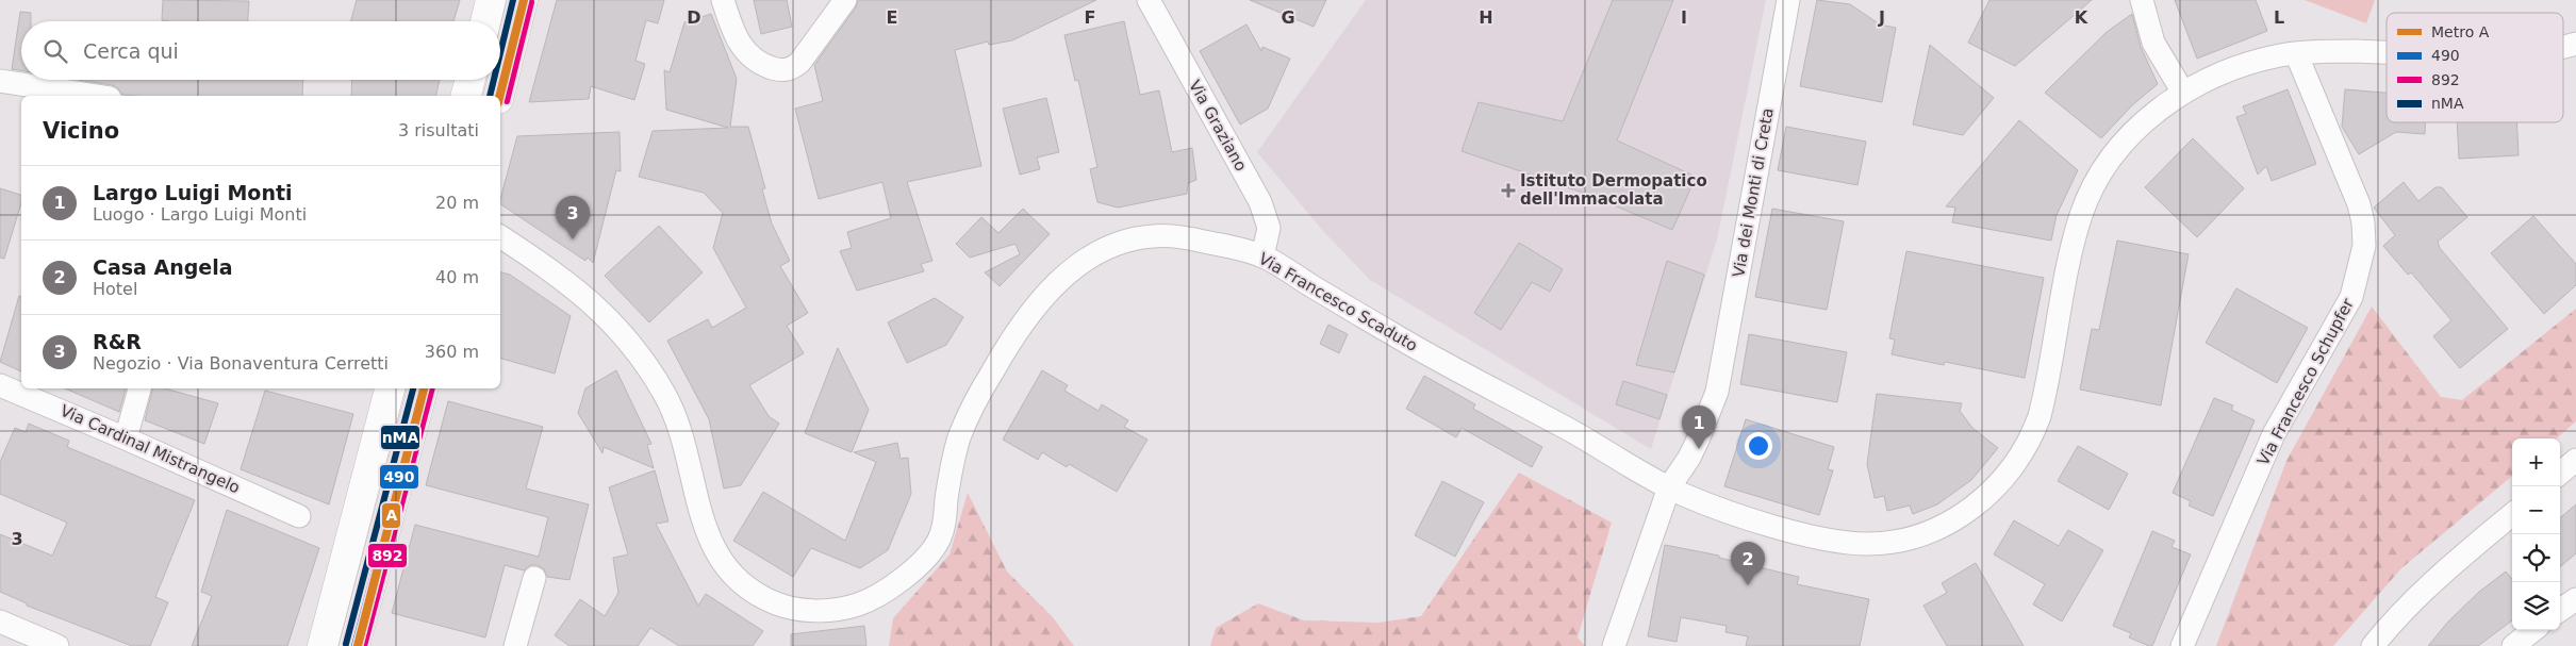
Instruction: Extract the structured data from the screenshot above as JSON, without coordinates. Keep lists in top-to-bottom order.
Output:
{
  "streets": {
    "street": [
      "Via Graziano",
      "Via dei Monti di Creta",
      "Via Francesco Scaduto",
      "Via Francesco Schupfer",
      "Via Cardinal Mistrangelo"
    ]
  },
  "crossings": [
    ["Via Graziano", "Via Francesco Scaduto"],
    ["Via dei Monti di Creta", "Via Francesco Scaduto"],
    ["Via Francesco Scaduto", "Via Francesco Schupfer"]
  ],
  "places": {
    "health": ["Istituto Dermopatico dell'Immacolata"]
  },
  "lines": [
    "metro line A",
    "transit line 490",
    "transit line nMA",
    "transit line 892"
  ],
  "legend": [
    "Metro A",
    "490",
    "892",
    "nMA"
  ],
  "page": {
    "search": "Cerca qui",
    "heading": ["Vicino", "3 risultati"],
    "list": [
      {
        "mark": "1",
        "name": "Largo Luigi Monti",
        "note": "Luogo · Largo Luigi Monti",
        "value": "20 m"
      },
      {
        "mark": "2",
        "name": "Casa Angela",
        "note": "Hotel",
        "value": "40 m"
      },
      {
        "mark": "3",
        "name": "R&R",
        "note": "Negozio · Via Bonaventura Cerretti",
        "value": "360 m"
      }
    ],
    "pins": ["3", "1", "2"],
    "map_buttons": ["+", "−"]
  },
  "grid": {
    "columns": [
      "D",
      "E",
      "F",
      "G",
      "H",
      "I",
      "J",
      "K",
      "L"
    ],
    "rows": ["3"]
  }
}
